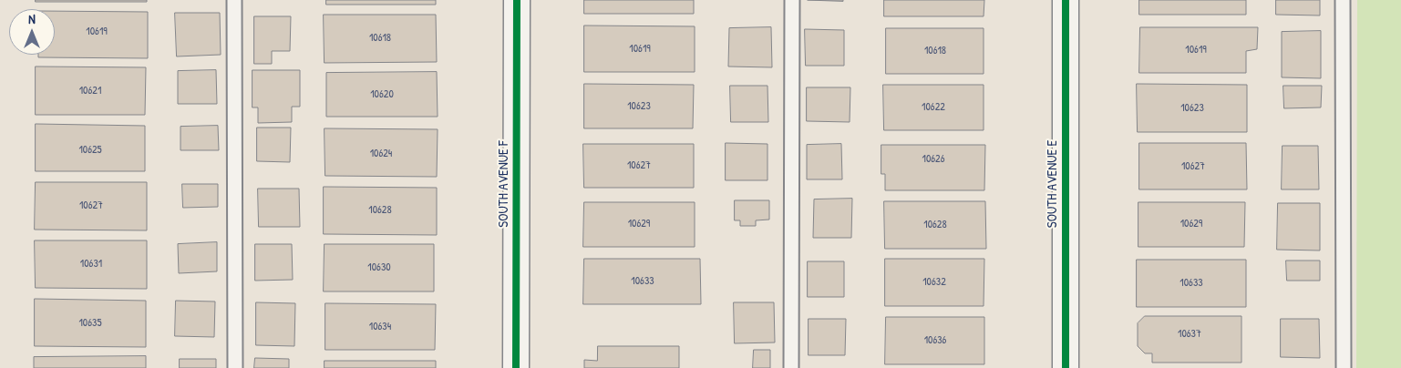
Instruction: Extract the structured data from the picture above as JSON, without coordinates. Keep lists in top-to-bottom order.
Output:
{
  "streets": {
    "street": ["SOUTH AVENUE F", "SOUTH AVENUE E"]
  },
  "house_numbers": [
    "10619",
    "10618",
    "10619",
    "10619",
    "10618",
    "10621",
    "10620",
    "10623",
    "10622",
    "10623",
    "10625",
    "10624",
    "10626",
    "10627",
    "10627",
    "10627",
    "10628",
    "10629",
    "10629",
    "10628",
    "10631",
    "10630",
    "10633",
    "10632",
    "10633",
    "10635",
    "10634",
    "10637",
    "10636"
  ],
  "north": "top"
}
